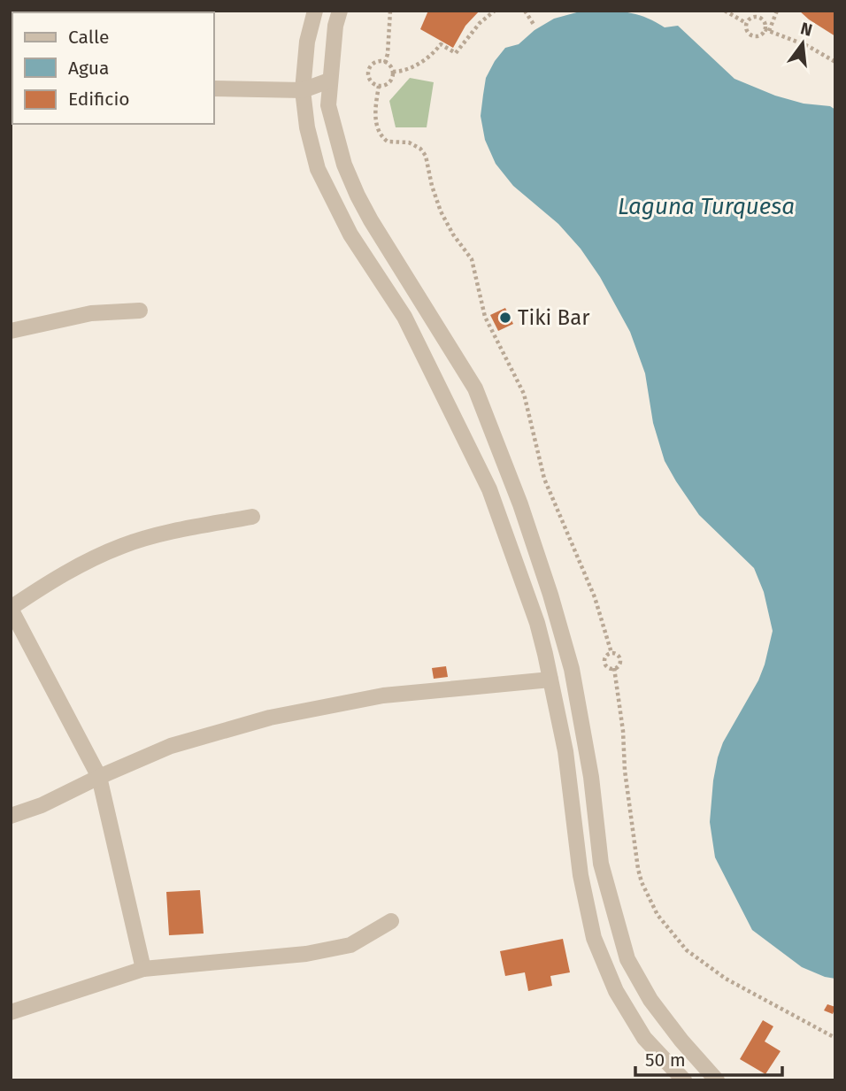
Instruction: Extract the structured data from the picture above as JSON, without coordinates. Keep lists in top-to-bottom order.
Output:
{
  "water": ["Laguna Turquesa"],
  "places": ["Tiki Bar"],
  "legend": ["Calle", "Agua", "Edificio"],
  "scale_bar": "50 m",
  "north": "top"
}
